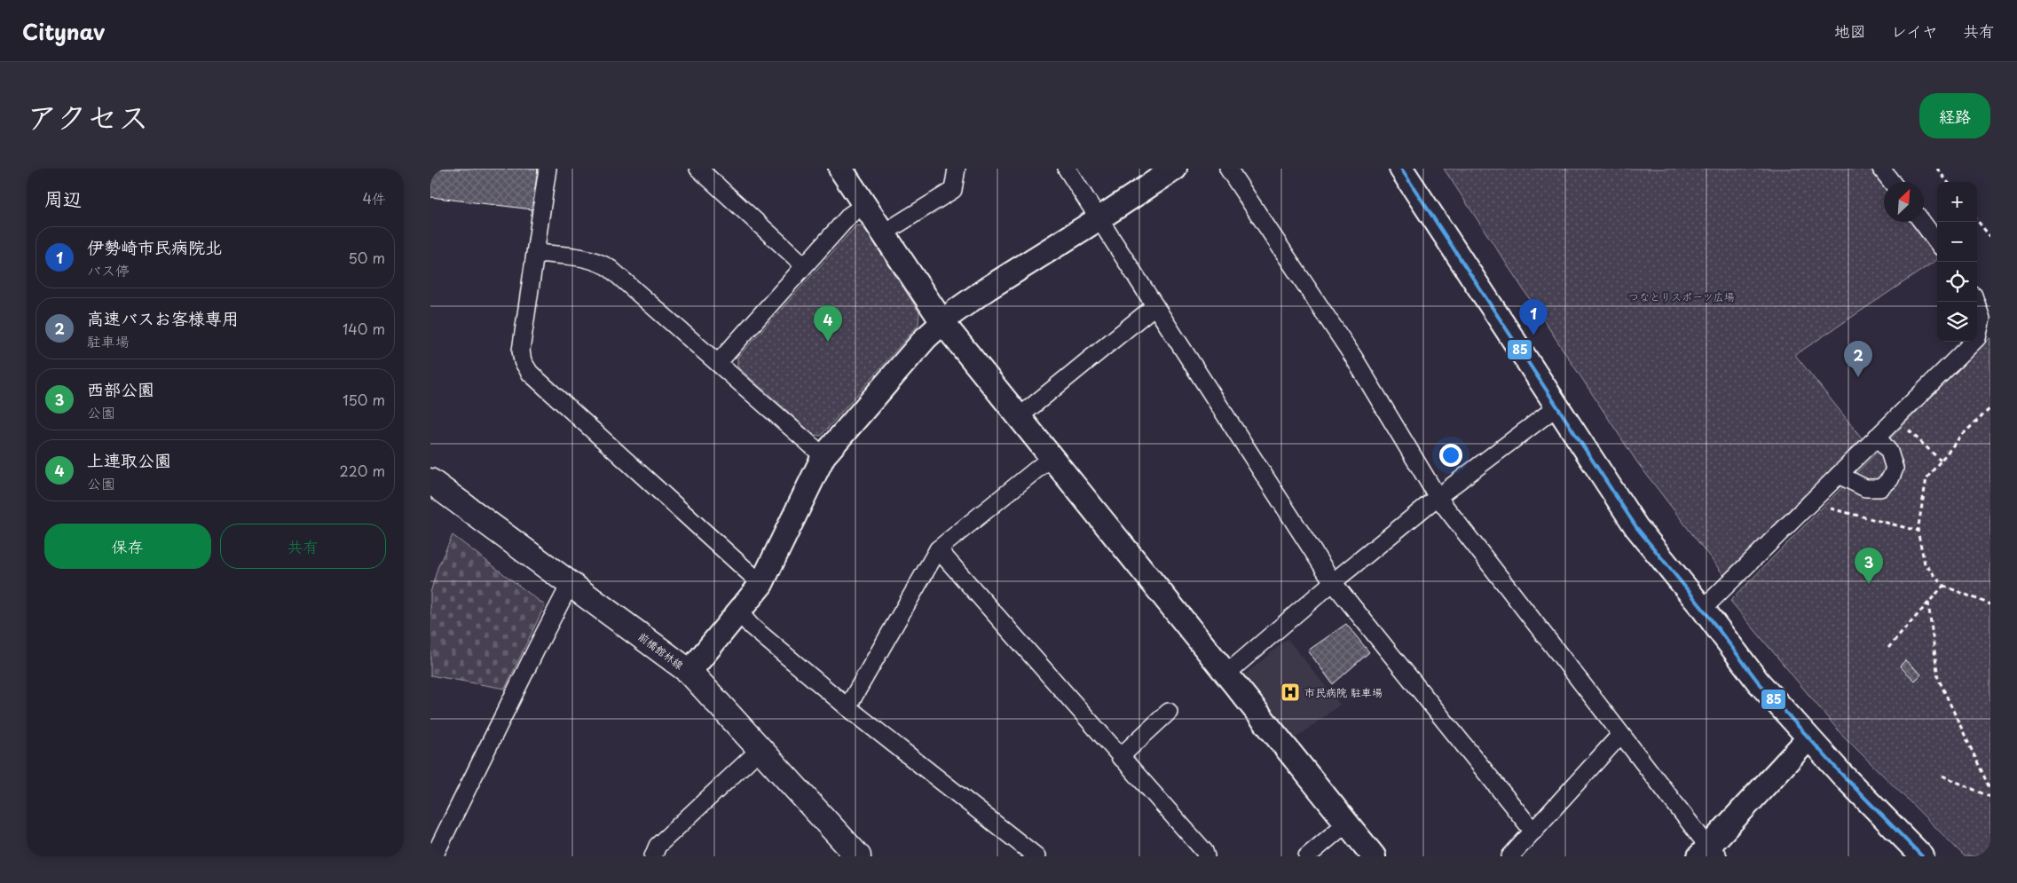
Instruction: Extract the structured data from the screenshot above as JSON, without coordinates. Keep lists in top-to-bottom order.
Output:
{
  "streets": {
    "main road": ["前橋館林線"]
  },
  "parks": ["つなとりスポーツ広場"],
  "places": {
    "hospital": ["市民病院 駐車場"]
  },
  "lines": ["transit line 85"],
  "north": "top right",
  "page": {
    "header": "Citynav",
    "nav": ["地図", "レイヤ", "共有"],
    "title": "アクセス",
    "buttons": [
      "経路",
      ["保存", "共有"]
    ],
    "heading": ["周辺", "4件"],
    "map_buttons": ["+", "−"],
    "list": [
      {
        "mark": "1",
        "name": "伊勢崎市民病院北",
        "note": "バス停",
        "value": "50 m"
      },
      {
        "mark": "2",
        "name": "高速バスお客様専用",
        "note": "駐車場",
        "value": "140 m"
      },
      {
        "mark": "3",
        "name": "西部公園",
        "note": "公園",
        "value": "150 m"
      },
      {
        "mark": "4",
        "name": "上連取公園",
        "note": "公園",
        "value": "220 m"
      }
    ],
    "pins": [
      "1",
      "4",
      "2",
      "3"
    ]
  }
}
